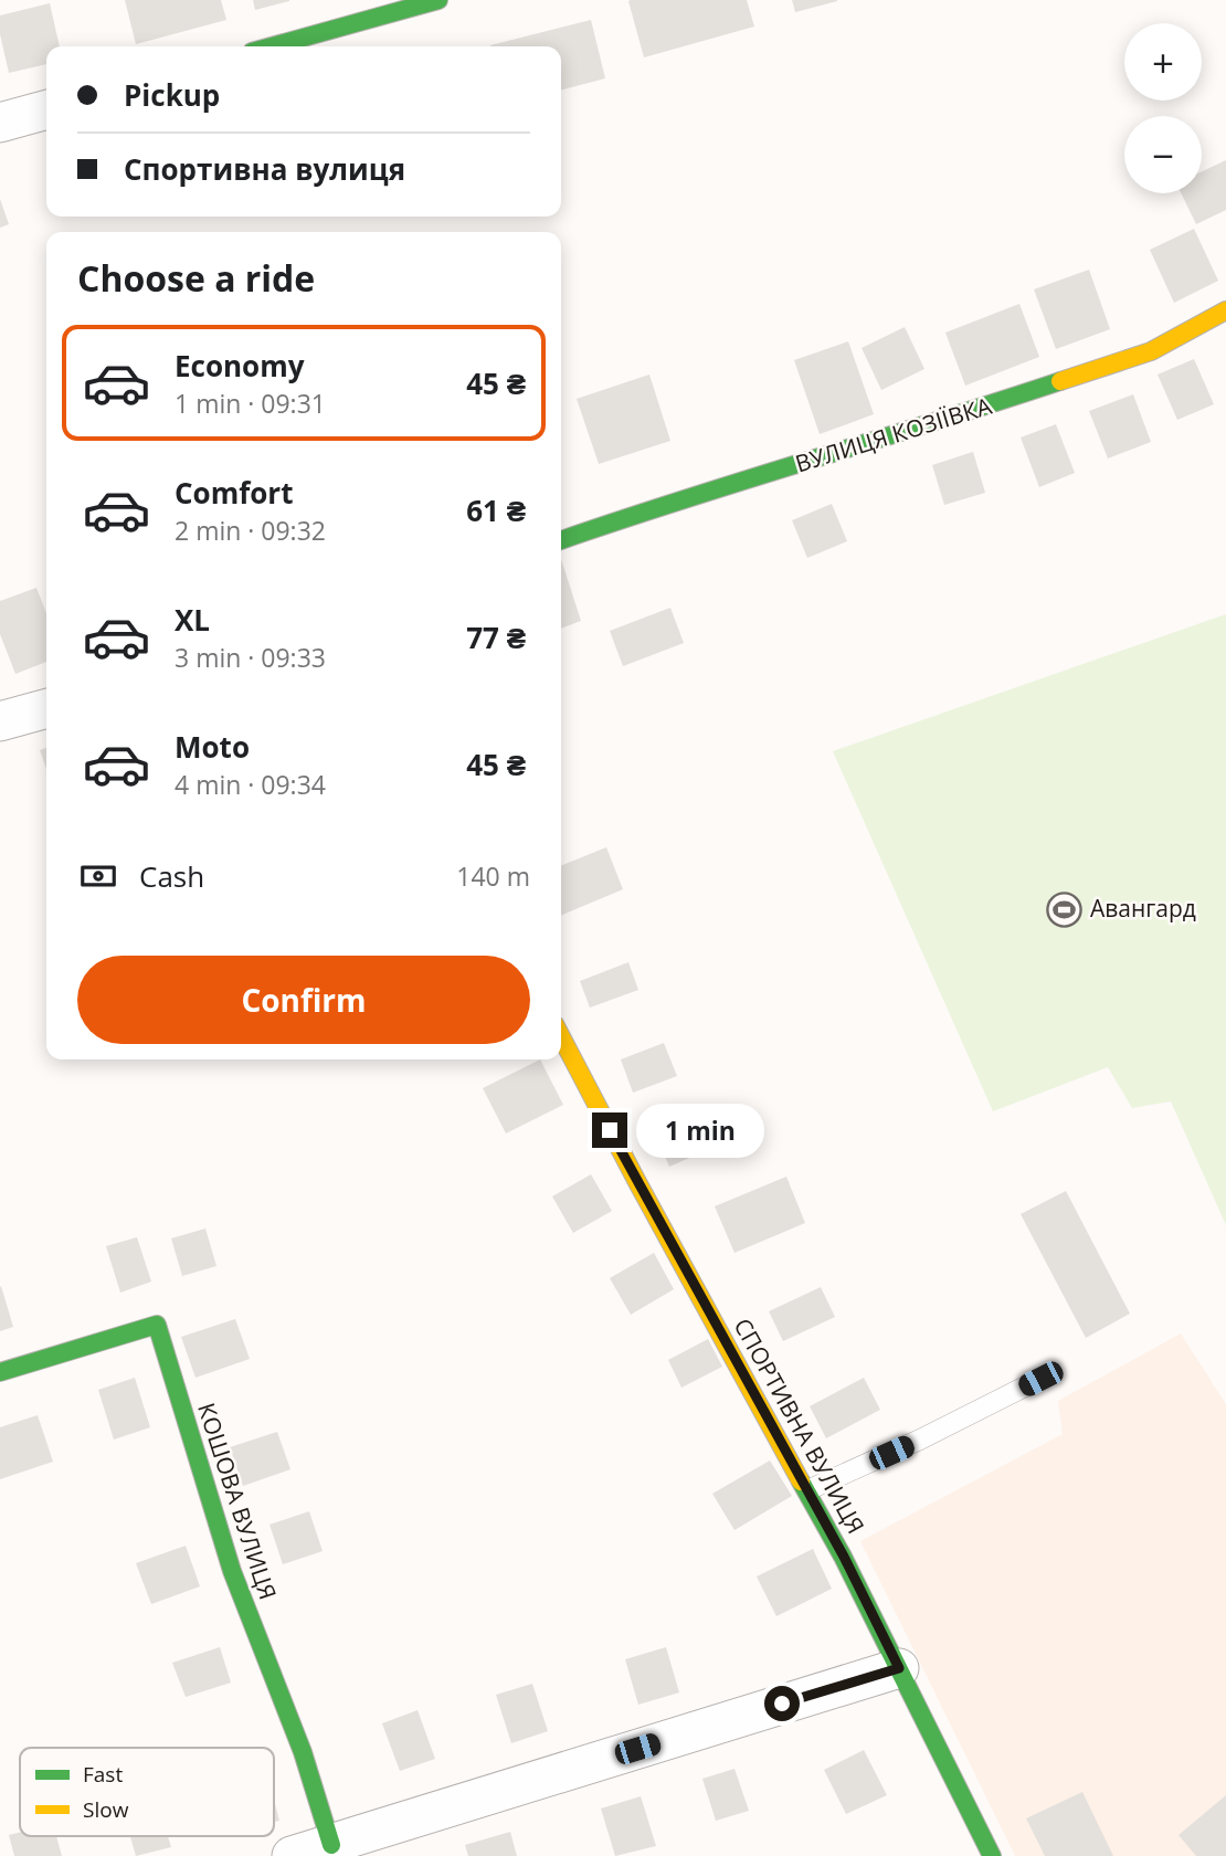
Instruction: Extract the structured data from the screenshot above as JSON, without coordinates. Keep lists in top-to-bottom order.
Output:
{
  "streets": {
    "street": ["ВУЛИЦЯ КОЗІЇВКА", "СПОРТИВНА ВУЛИЦЯ", "КОШОВА ВУЛИЦЯ"]
  },
  "places": {
    "sports": ["Авангард"]
  },
  "legend": ["Fast", "Slow"],
  "page": {
    "map_buttons": ["+", "−"],
    "banner": ["Pickup", "Спортивна вулиця"],
    "heading": "Choose a ride",
    "list": [
      {
        "name": "Economy",
        "note": "1 min · 09:31",
        "value": "45 ₴"
      },
      {
        "name": "Comfort",
        "note": "2 min · 09:32",
        "value": "61 ₴"
      },
      {
        "name": "XL",
        "note": "3 min · 09:33",
        "value": "77 ₴"
      },
      {
        "name": "Moto",
        "note": "4 min · 09:34",
        "value": "45 ₴"
      }
    ],
    "pay": ["Cash", "140 m"],
    "buttons": "Confirm",
    "bubble": "1 min"
  }
}
